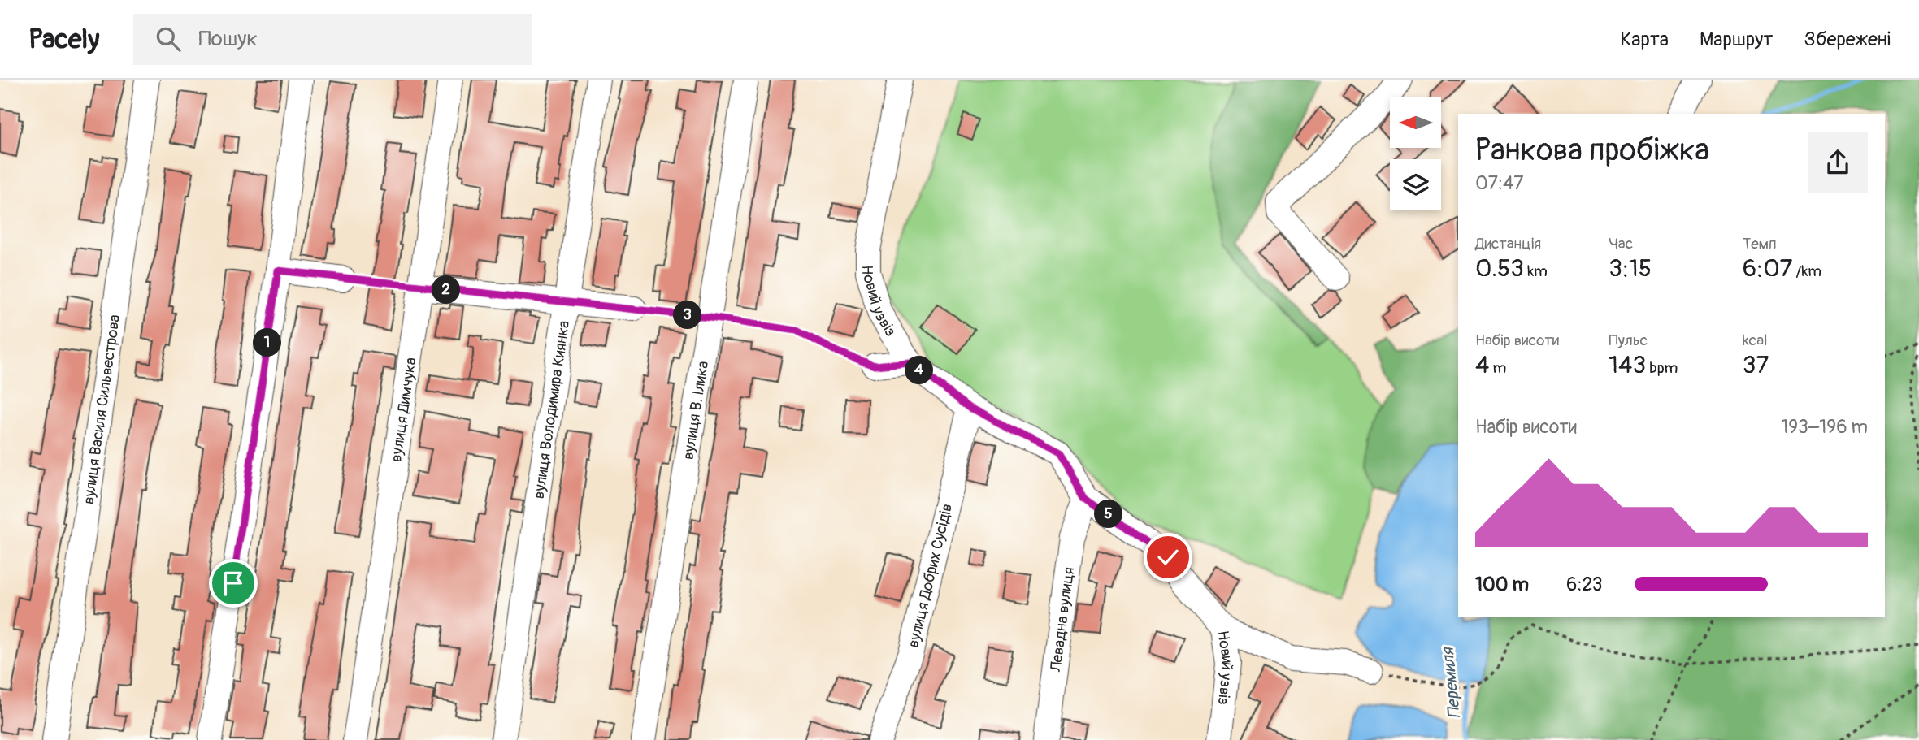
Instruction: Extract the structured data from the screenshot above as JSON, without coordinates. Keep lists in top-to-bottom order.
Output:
{
  "streets": {
    "street": [
      "Новий узвіз",
      "вулиця Володимира Киянка",
      "вулиця В. Ілика",
      "вулиця Василя Сильвестрова",
      "вулиця Димчука",
      "вулиця Добрих Сусідів",
      "Левадна вулиця"
    ]
  },
  "crossings": [
    ["Новий узвіз", "вулиця Добрих Сусідів"],
    ["Новий узвіз", "Левадна вулиця"]
  ],
  "water": ["Перемиля"],
  "north": "left",
  "page": {
    "header": "Pacely",
    "search": "Пошук",
    "nav": ["Карта", "Маршрут", "Збережені"],
    "heading": ["Ранкова пробіжка", "07:47"],
    "stats": [
      ["Дистанція", "0.53 km"],
      ["Час", "3:15"],
      ["Темп", "6:07 /km"],
      ["Набір висоти", "4 m"],
      ["Пульс", "143 bpm"],
      ["kcal", "37"]
    ],
    "pins": [
      "2",
      "3",
      "1",
      "4",
      "5"
    ],
    "chart": ["Набір висоти", "193–196 m"],
    "list": [
      {
        "name": "100 m",
        "note": "6:23"
      }
    ]
  }
}
